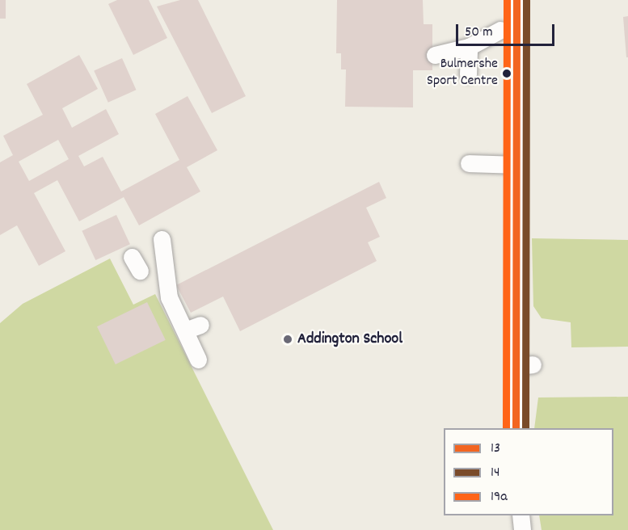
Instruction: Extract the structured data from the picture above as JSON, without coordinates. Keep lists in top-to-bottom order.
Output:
{
  "places": ["Bulmershe Sport Centre", "Addington School"],
  "lines": ["transit line 13", "transit line 14", "transit line 19a"],
  "legend": ["13", "14", "19a"],
  "scale_bar": "50 m"
}
